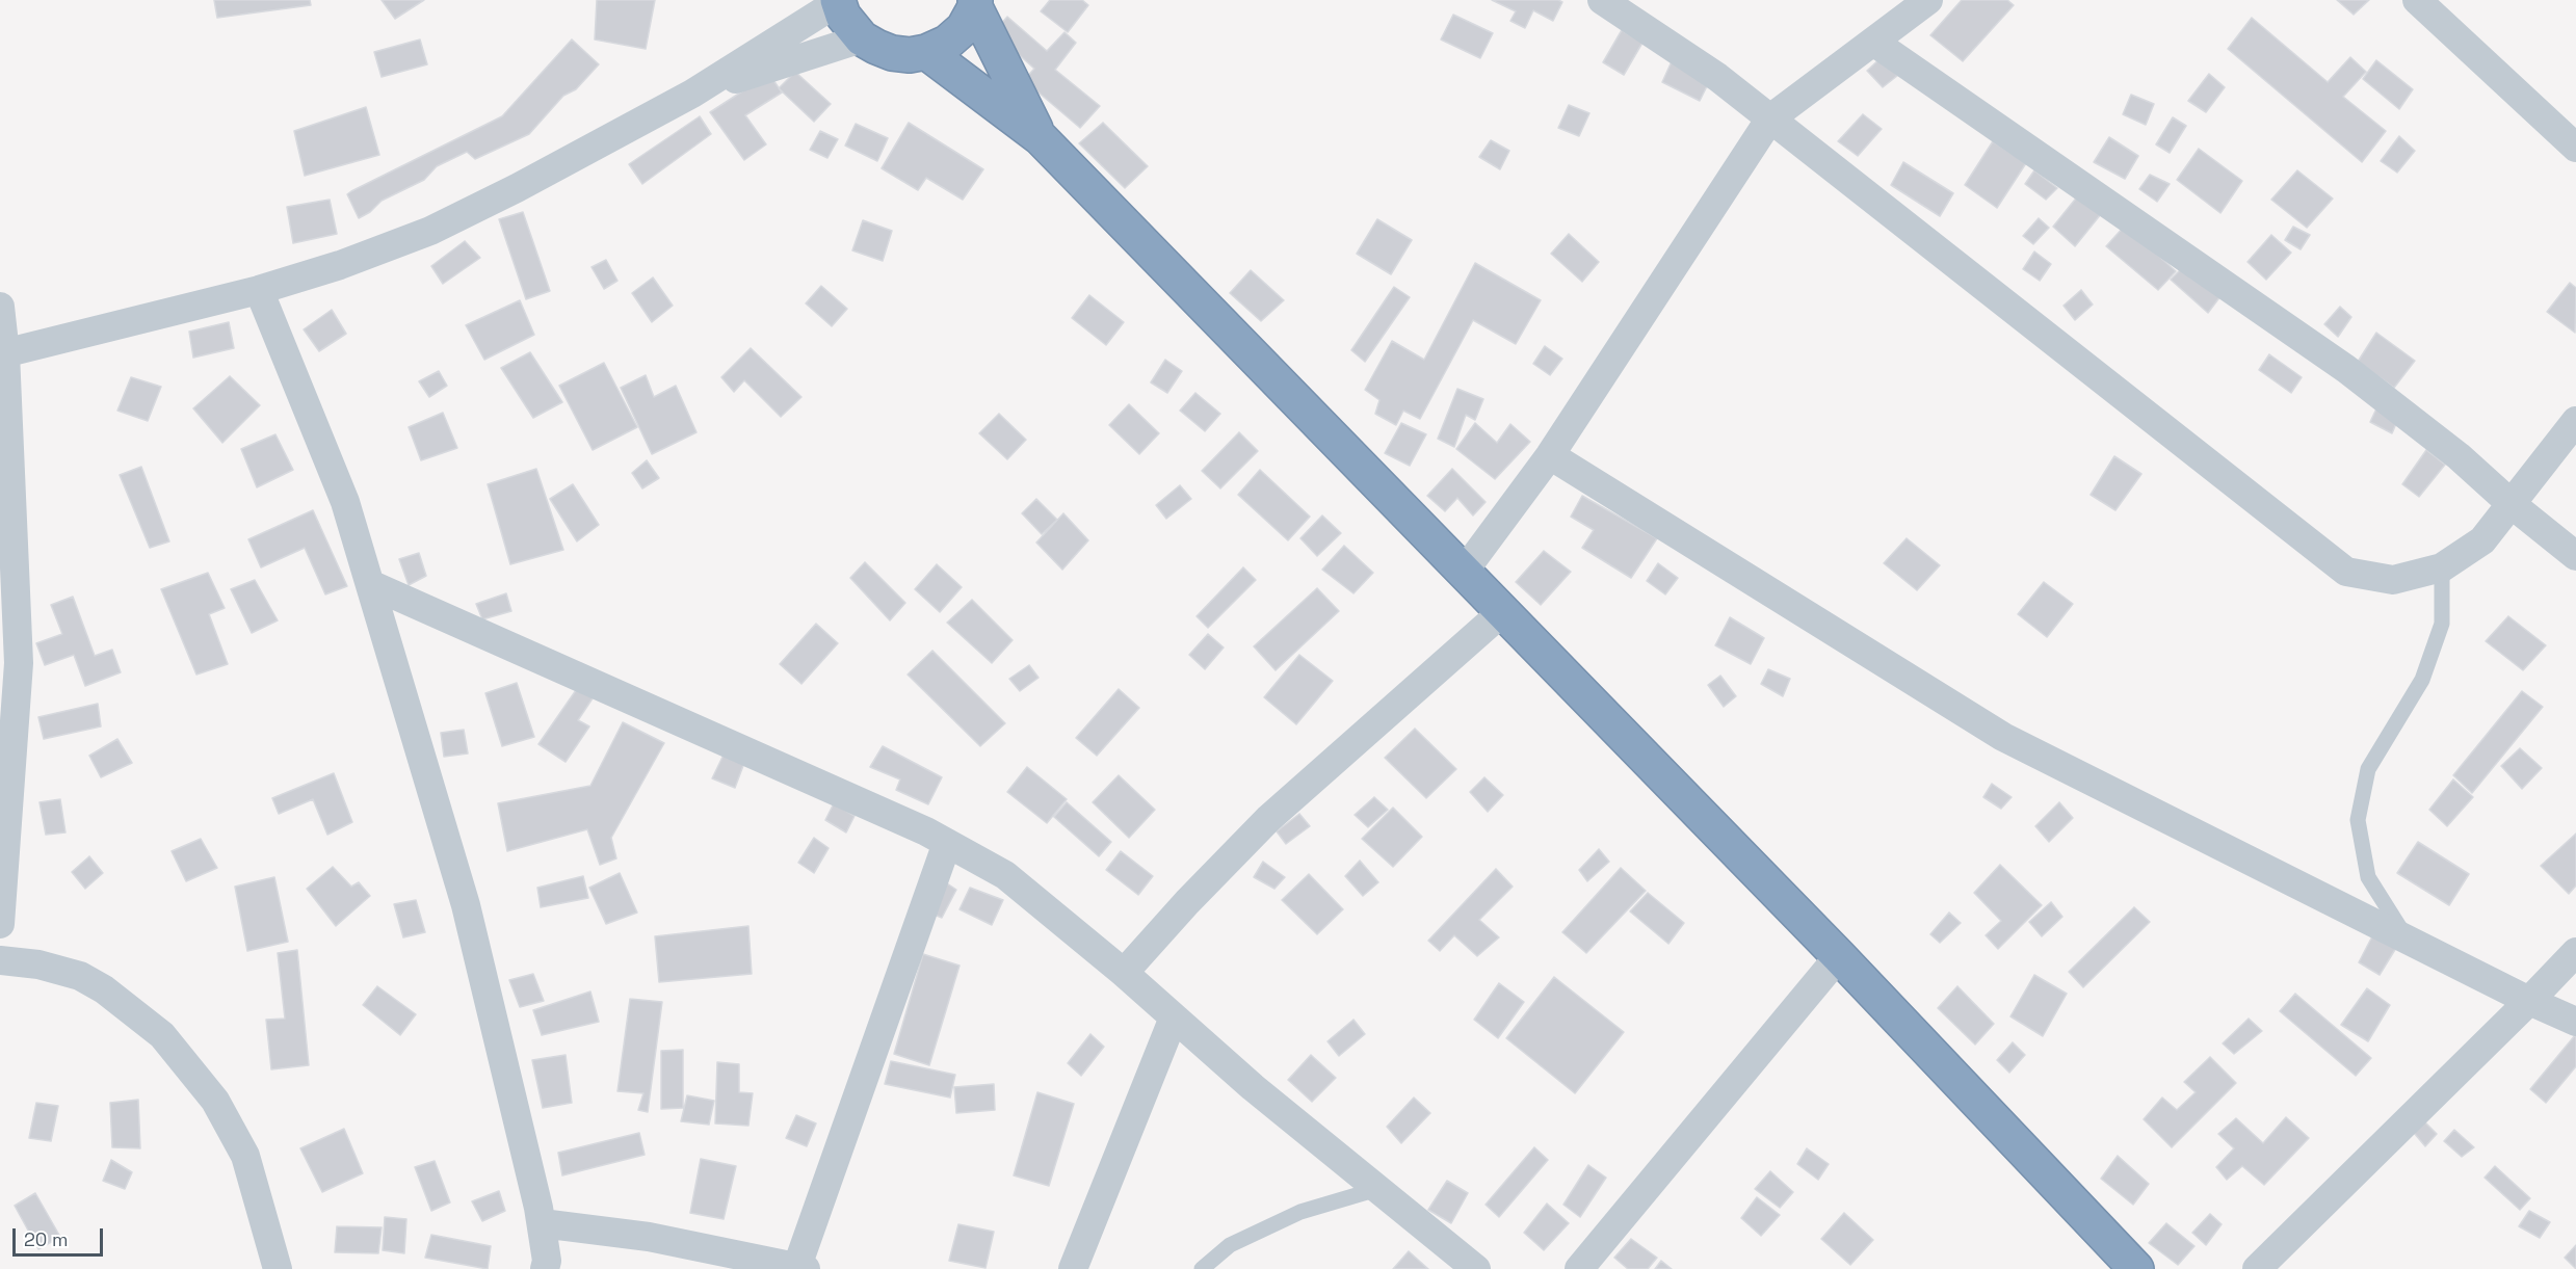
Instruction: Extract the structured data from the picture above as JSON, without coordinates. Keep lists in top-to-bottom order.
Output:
{
  "scale_bar": "20 m"
}
